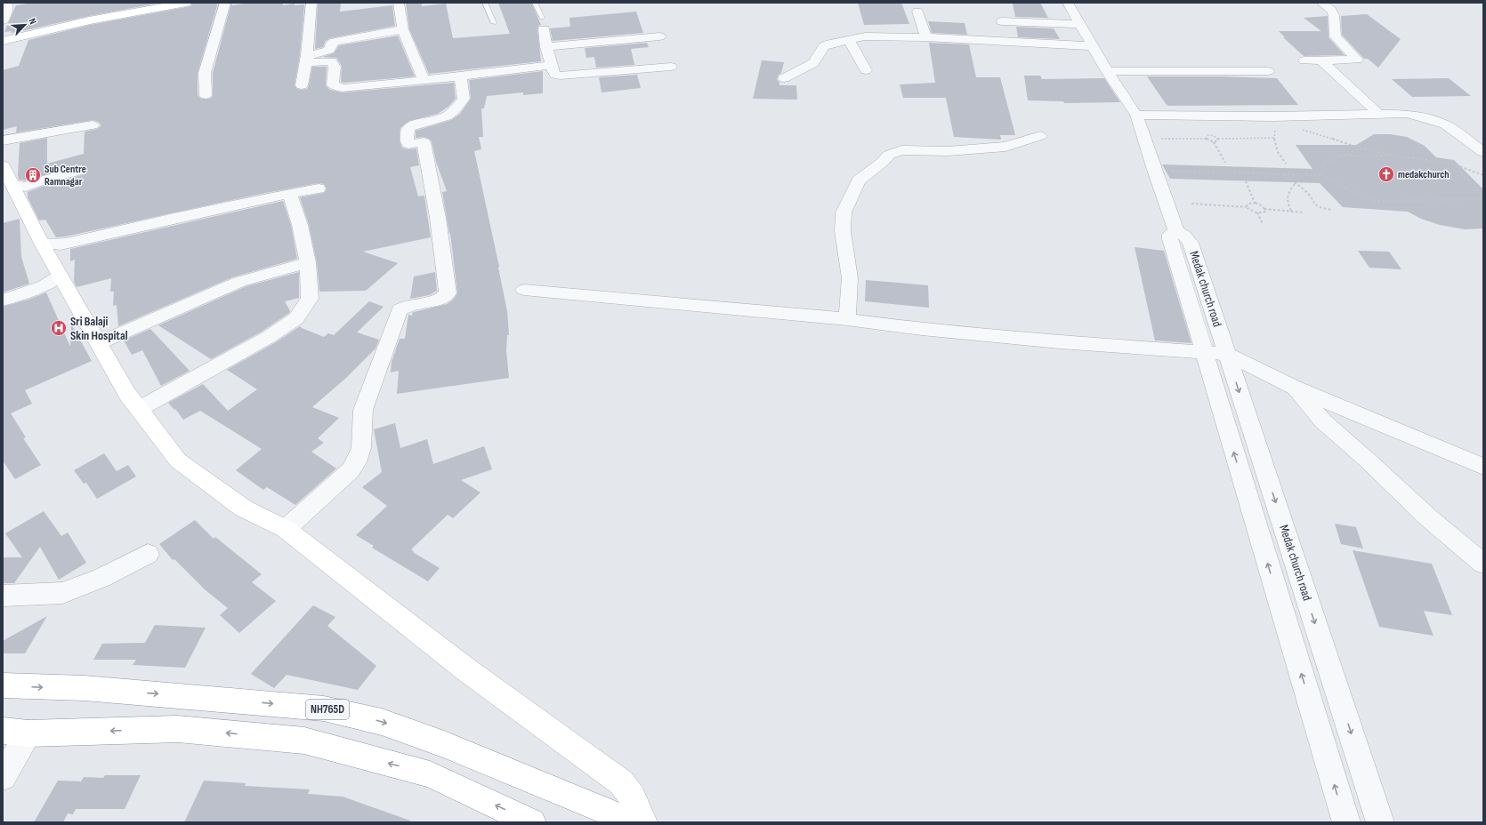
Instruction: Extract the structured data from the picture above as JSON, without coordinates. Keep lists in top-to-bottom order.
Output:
{
  "streets": {
    "main road": ["NH765D"],
    "street": ["Medak church road"]
  },
  "places": {
    "church": ["medakchurch"],
    "building": ["Sub Centre Ramnagar"],
    "hospital": ["Sri Balaji Skin Hospital"]
  },
  "north": "top right"
}
